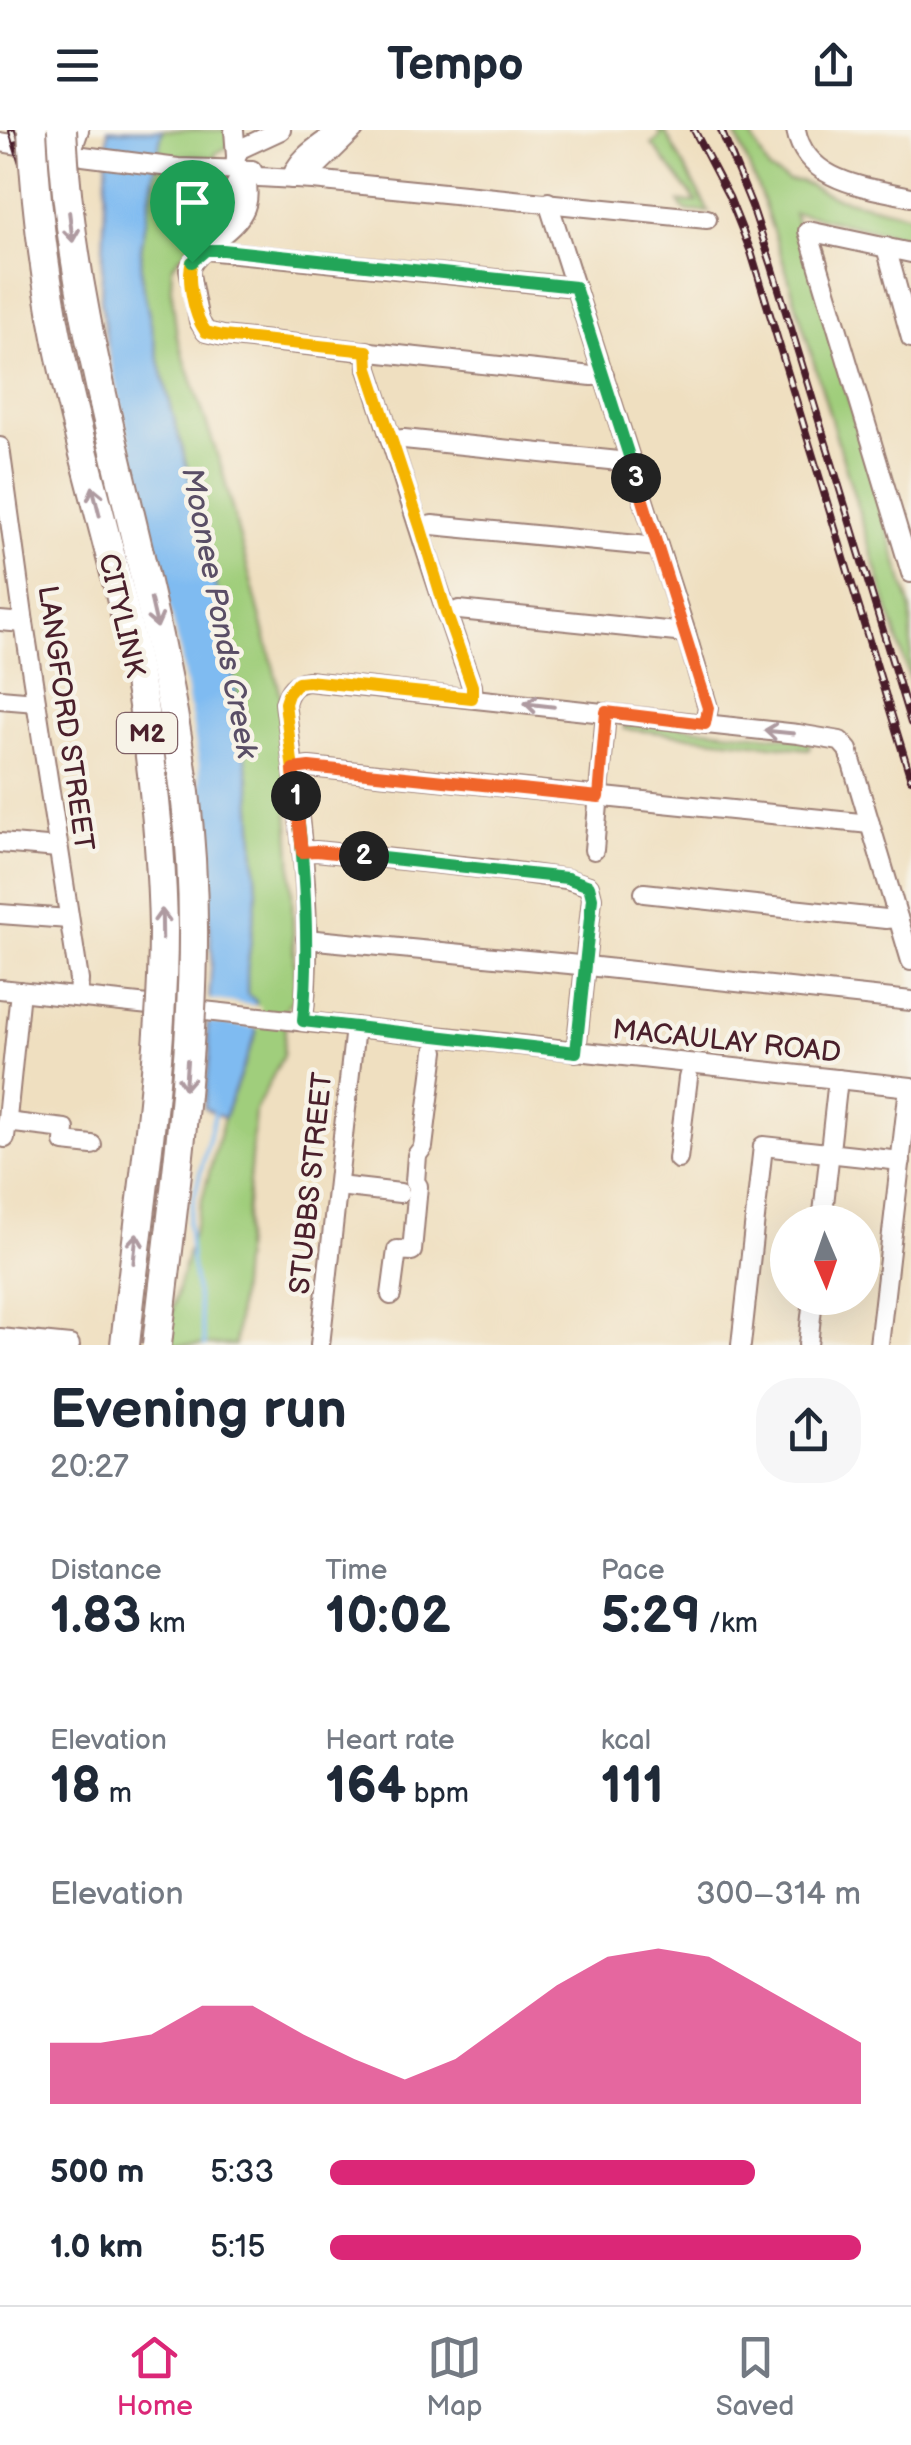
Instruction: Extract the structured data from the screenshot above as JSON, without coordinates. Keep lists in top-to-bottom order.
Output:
{
  "streets": {
    "highway": ["CITYLINK", "M2"],
    "street": ["LANGFORD STREET", "MACAULAY ROAD", "STUBBS STREET"]
  },
  "crossings": [
    ["LANGFORD STREET", "MACAULAY ROAD"],
    ["MACAULAY ROAD", "STUBBS STREET"]
  ],
  "water": ["Moonee Ponds Creek"],
  "north": "bottom",
  "page": {
    "header": "Tempo",
    "pins": ["3", "1", "2"],
    "heading": ["Evening run", "20:27"],
    "stats": [
      ["Distance", "1.83 km"],
      ["Time", "10:02"],
      ["Pace", "5:29 /km"],
      ["Elevation", "18 m"],
      ["Heart rate", "164 bpm"],
      ["kcal", "111"]
    ],
    "chart": ["Elevation", "300–314 m"],
    "list": [
      {
        "name": "500 m",
        "note": "5:33"
      },
      {
        "name": "1.0 km",
        "note": "5:15"
      }
    ],
    "tabs": ["Home", "Map", "Saved"]
  }
}
